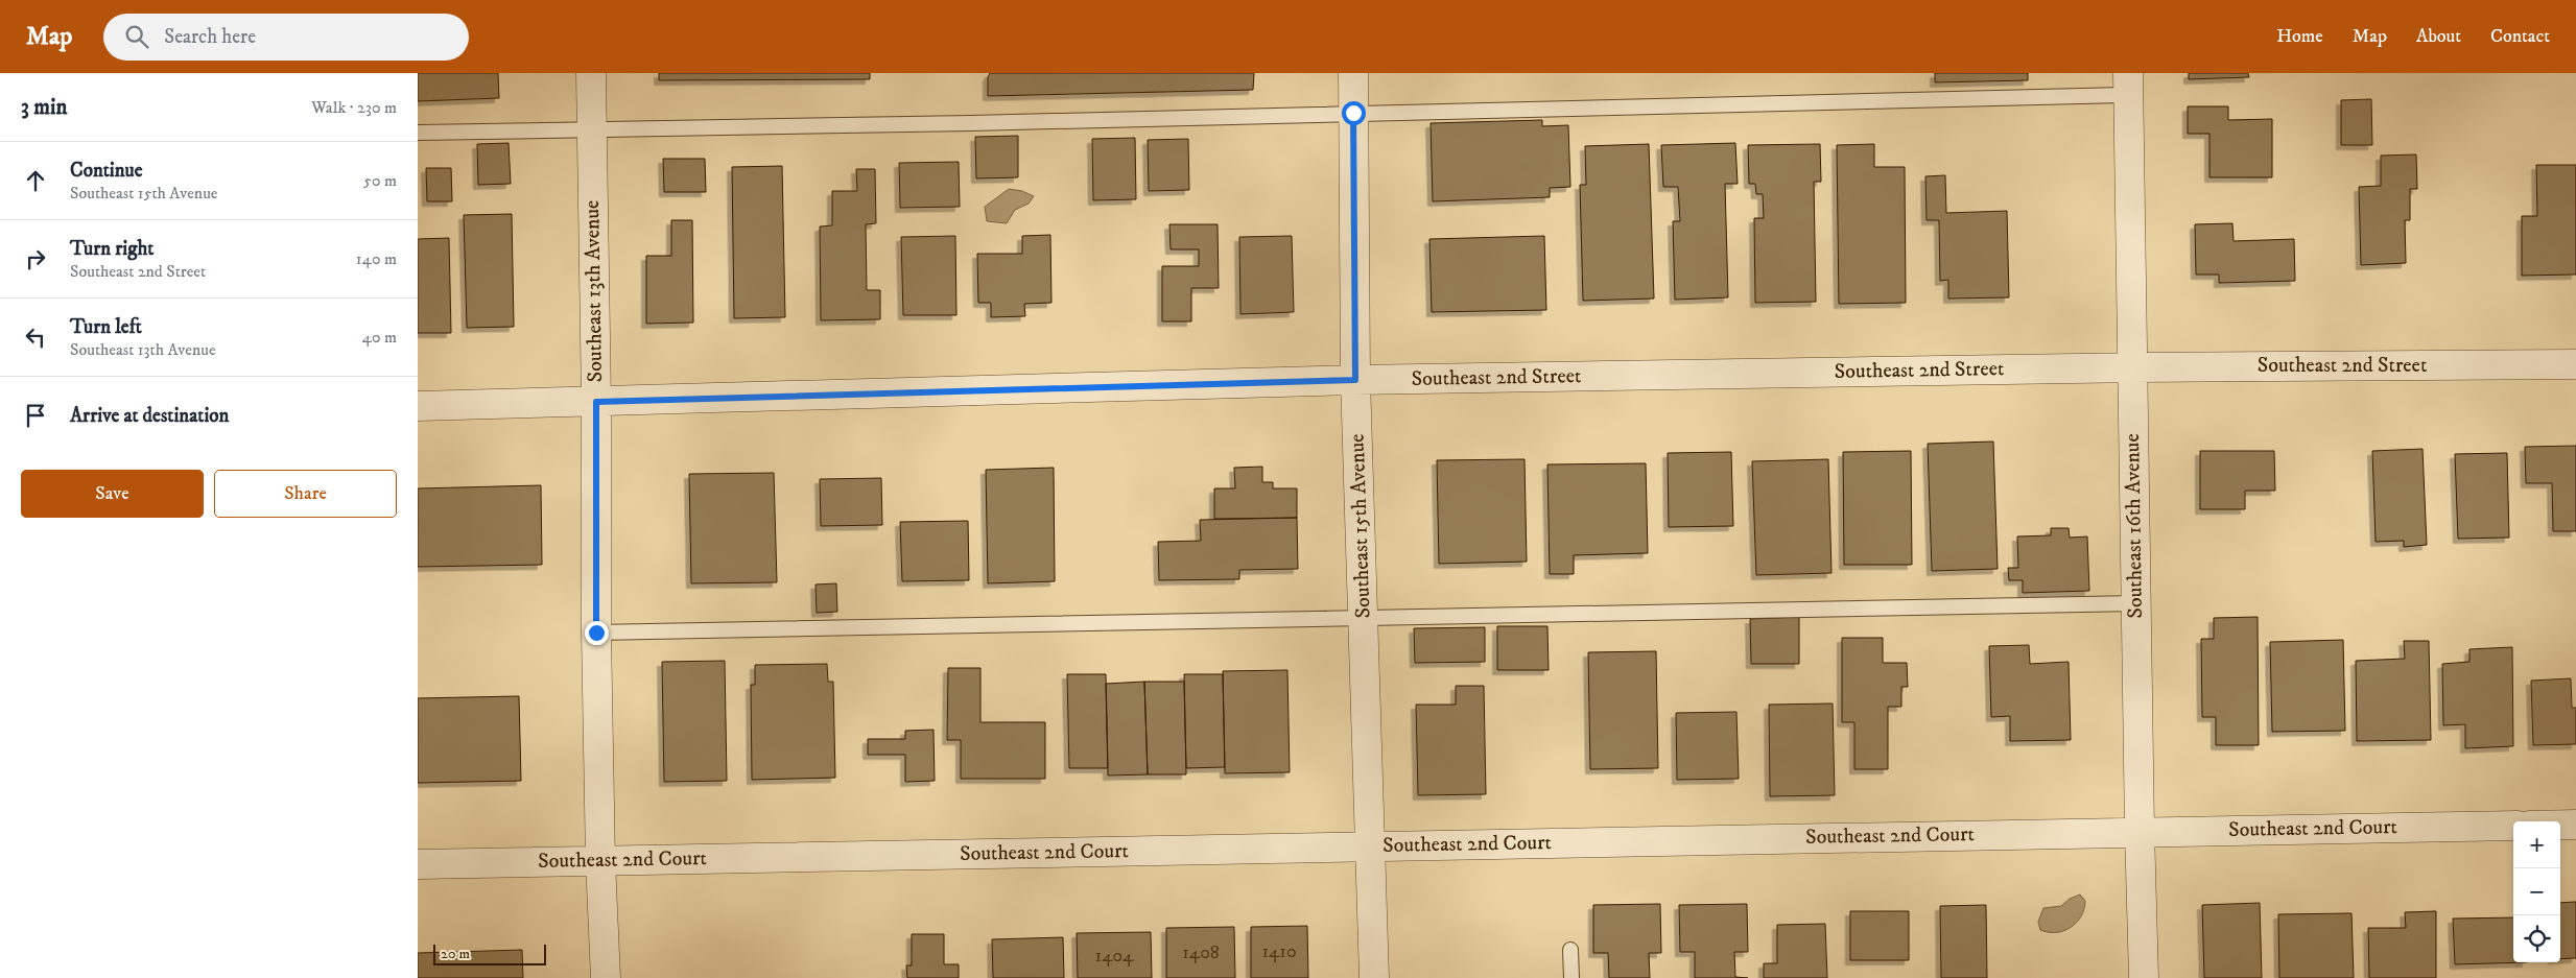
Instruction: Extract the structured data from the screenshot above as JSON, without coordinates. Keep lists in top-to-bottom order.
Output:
{
  "streets": {
    "street": [
      "Southeast 13th Avenue",
      "Southeast 2nd Street",
      "Southeast 15th Avenue",
      "Southeast 16th Avenue",
      "Southeast 2nd Court"
    ]
  },
  "crossings": [
    ["Southeast 13th Avenue", "Southeast 2nd Street"],
    ["Southeast 13th Avenue", "Southeast 2nd Court"],
    ["Southeast 2nd Street", "Southeast 15th Avenue"],
    ["Southeast 2nd Street", "Southeast 16th Avenue"],
    ["Southeast 15th Avenue", "Southeast 2nd Court"],
    ["Southeast 16th Avenue", "Southeast 2nd Court"]
  ],
  "house_numbers": ["1410", "1408", "1404"],
  "scale_bar": "20 m",
  "page": {
    "header": "Map",
    "search": "Search here",
    "nav": [
      "Home",
      "Map",
      "About",
      "Contact"
    ],
    "heading": ["3 min", "Walk · 230 m"],
    "list": [
      ["Continue", "Southeast 15th Avenue", "50 m"],
      ["Turn right", "Southeast 2nd Street", "140 m"],
      ["Turn left", "Southeast 13th Avenue", "40 m"],
      "Arrive at destination"
    ],
    "buttons": ["Save", "Share"],
    "map_buttons": ["+", "−"],
    "scale": "20 m"
  }
}
